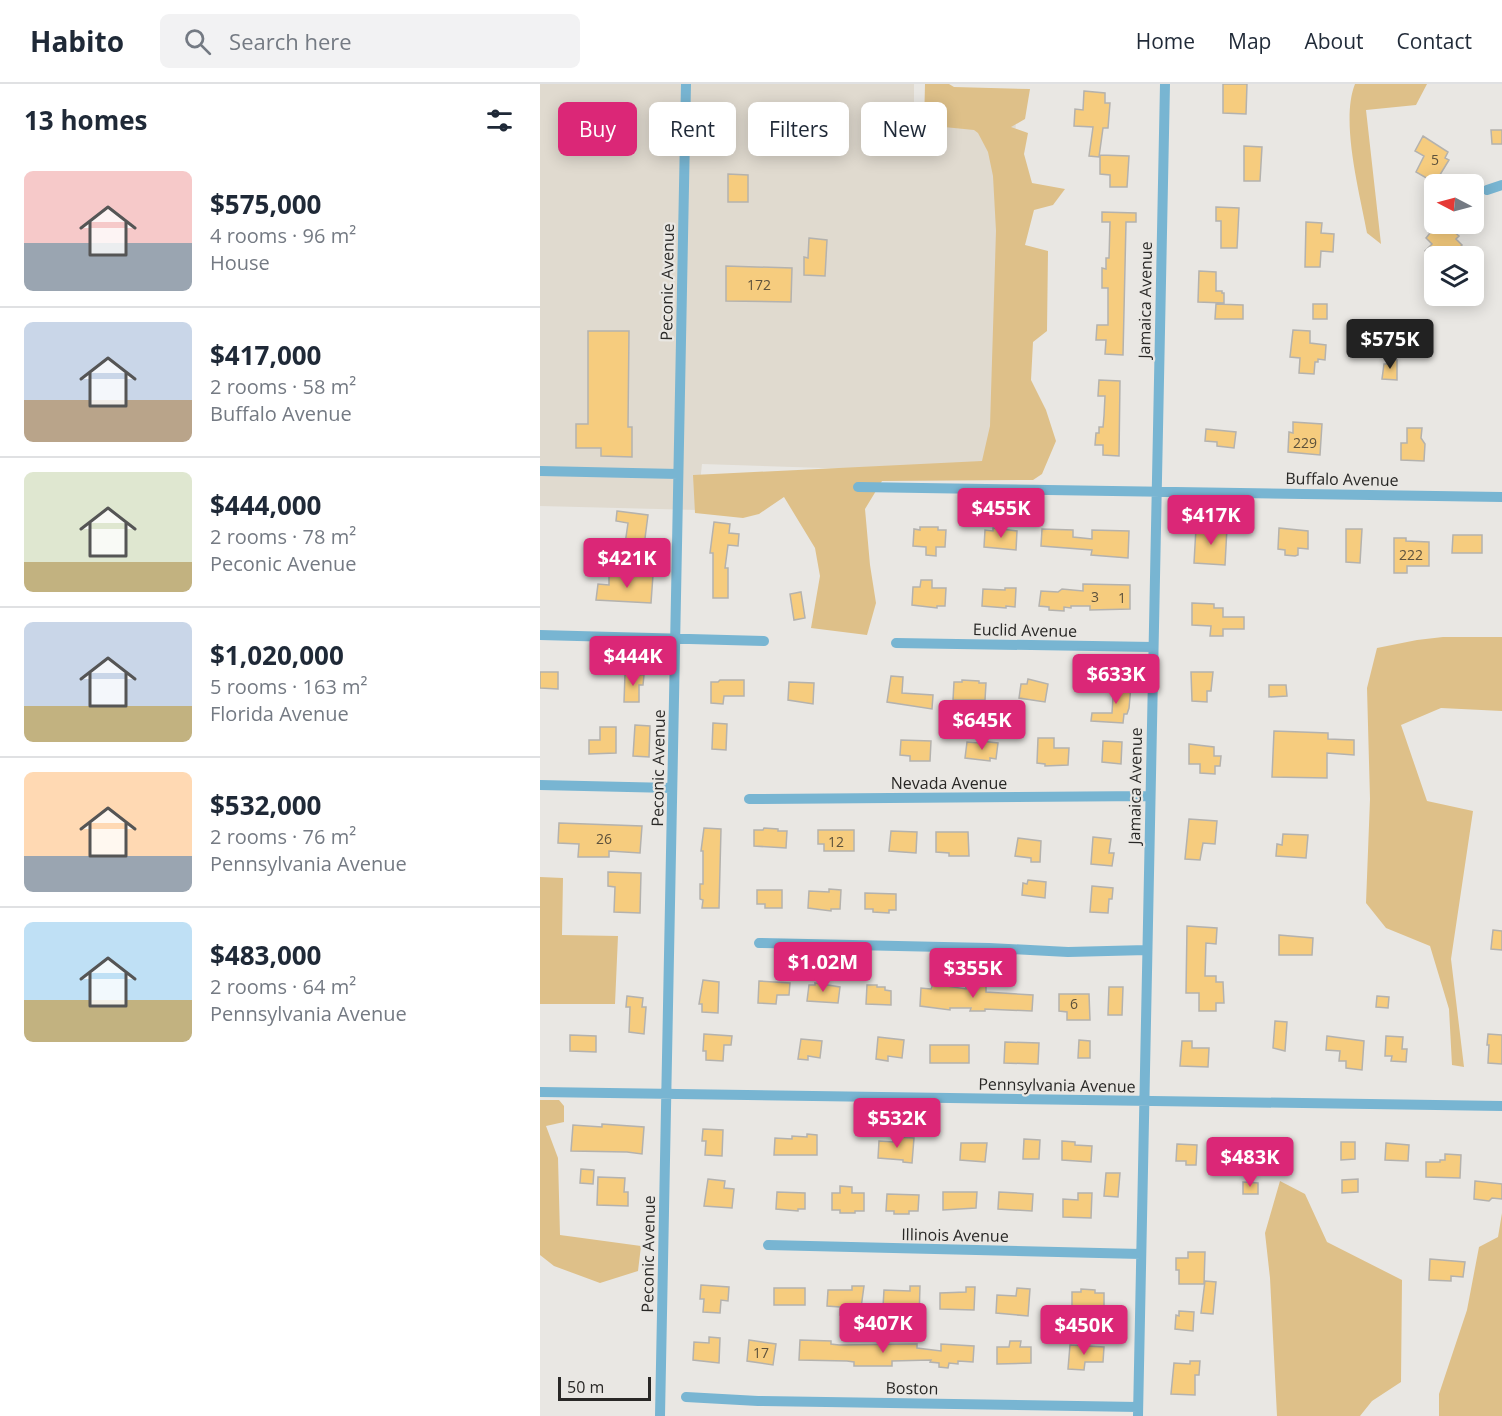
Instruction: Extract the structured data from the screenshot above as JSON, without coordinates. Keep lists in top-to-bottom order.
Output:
{
  "streets": {
    "street": [
      "Peconic Avenue",
      "Jamaica Avenue",
      "Buffalo Avenue",
      "Euclid Avenue",
      "Nevada Avenue",
      "Pennsylvania Avenue",
      "Illinois Avenue",
      "Boston"
    ]
  },
  "crossings": [
    ["Peconic Avenue", "Pennsylvania Avenue"],
    ["Jamaica Avenue", "Buffalo Avenue"],
    ["Jamaica Avenue", "Euclid Avenue"],
    ["Jamaica Avenue", "Nevada Avenue"],
    ["Jamaica Avenue", "Pennsylvania Avenue"],
    ["Jamaica Avenue", "Illinois Avenue"],
    ["Jamaica Avenue", "Boston"]
  ],
  "house_numbers": [
    "5",
    "172",
    "229",
    "222",
    "3",
    "1",
    "26",
    "12",
    "6",
    "17"
  ],
  "scale_bar": "50 m",
  "north": "left",
  "page": {
    "header": "Habito",
    "search": "Search here",
    "nav": [
      "Home",
      "Map",
      "About",
      "Contact"
    ],
    "heading": "13 homes",
    "chip": [
      "Buy",
      "Rent",
      "Filters",
      "New"
    ],
    "list": [
      {
        "name": "$575,000",
        "note": "4 rooms · 96 m² · House"
      },
      {
        "name": "$417,000",
        "note": "2 rooms · 58 m² · Buffalo Avenue"
      },
      {
        "name": "$444,000",
        "note": "2 rooms · 78 m² · Peconic Avenue"
      },
      {
        "name": "$1,020,000",
        "note": "5 rooms · 163 m² · Florida Avenue"
      },
      {
        "name": "$532,000",
        "note": "2 rooms · 76 m² · Pennsylvania Avenue"
      },
      {
        "name": "$483,000",
        "note": "2 rooms · 64 m² · Pennsylvania Avenue"
      }
    ],
    "price": [
      "$575K",
      "$455K",
      "$417K",
      "$421K",
      "$444K",
      "$633K",
      "$645K",
      "$1.02M",
      "$355K",
      "$532K",
      "$483K",
      "$407K",
      "$450K"
    ],
    "scale": "50 m"
  }
}
